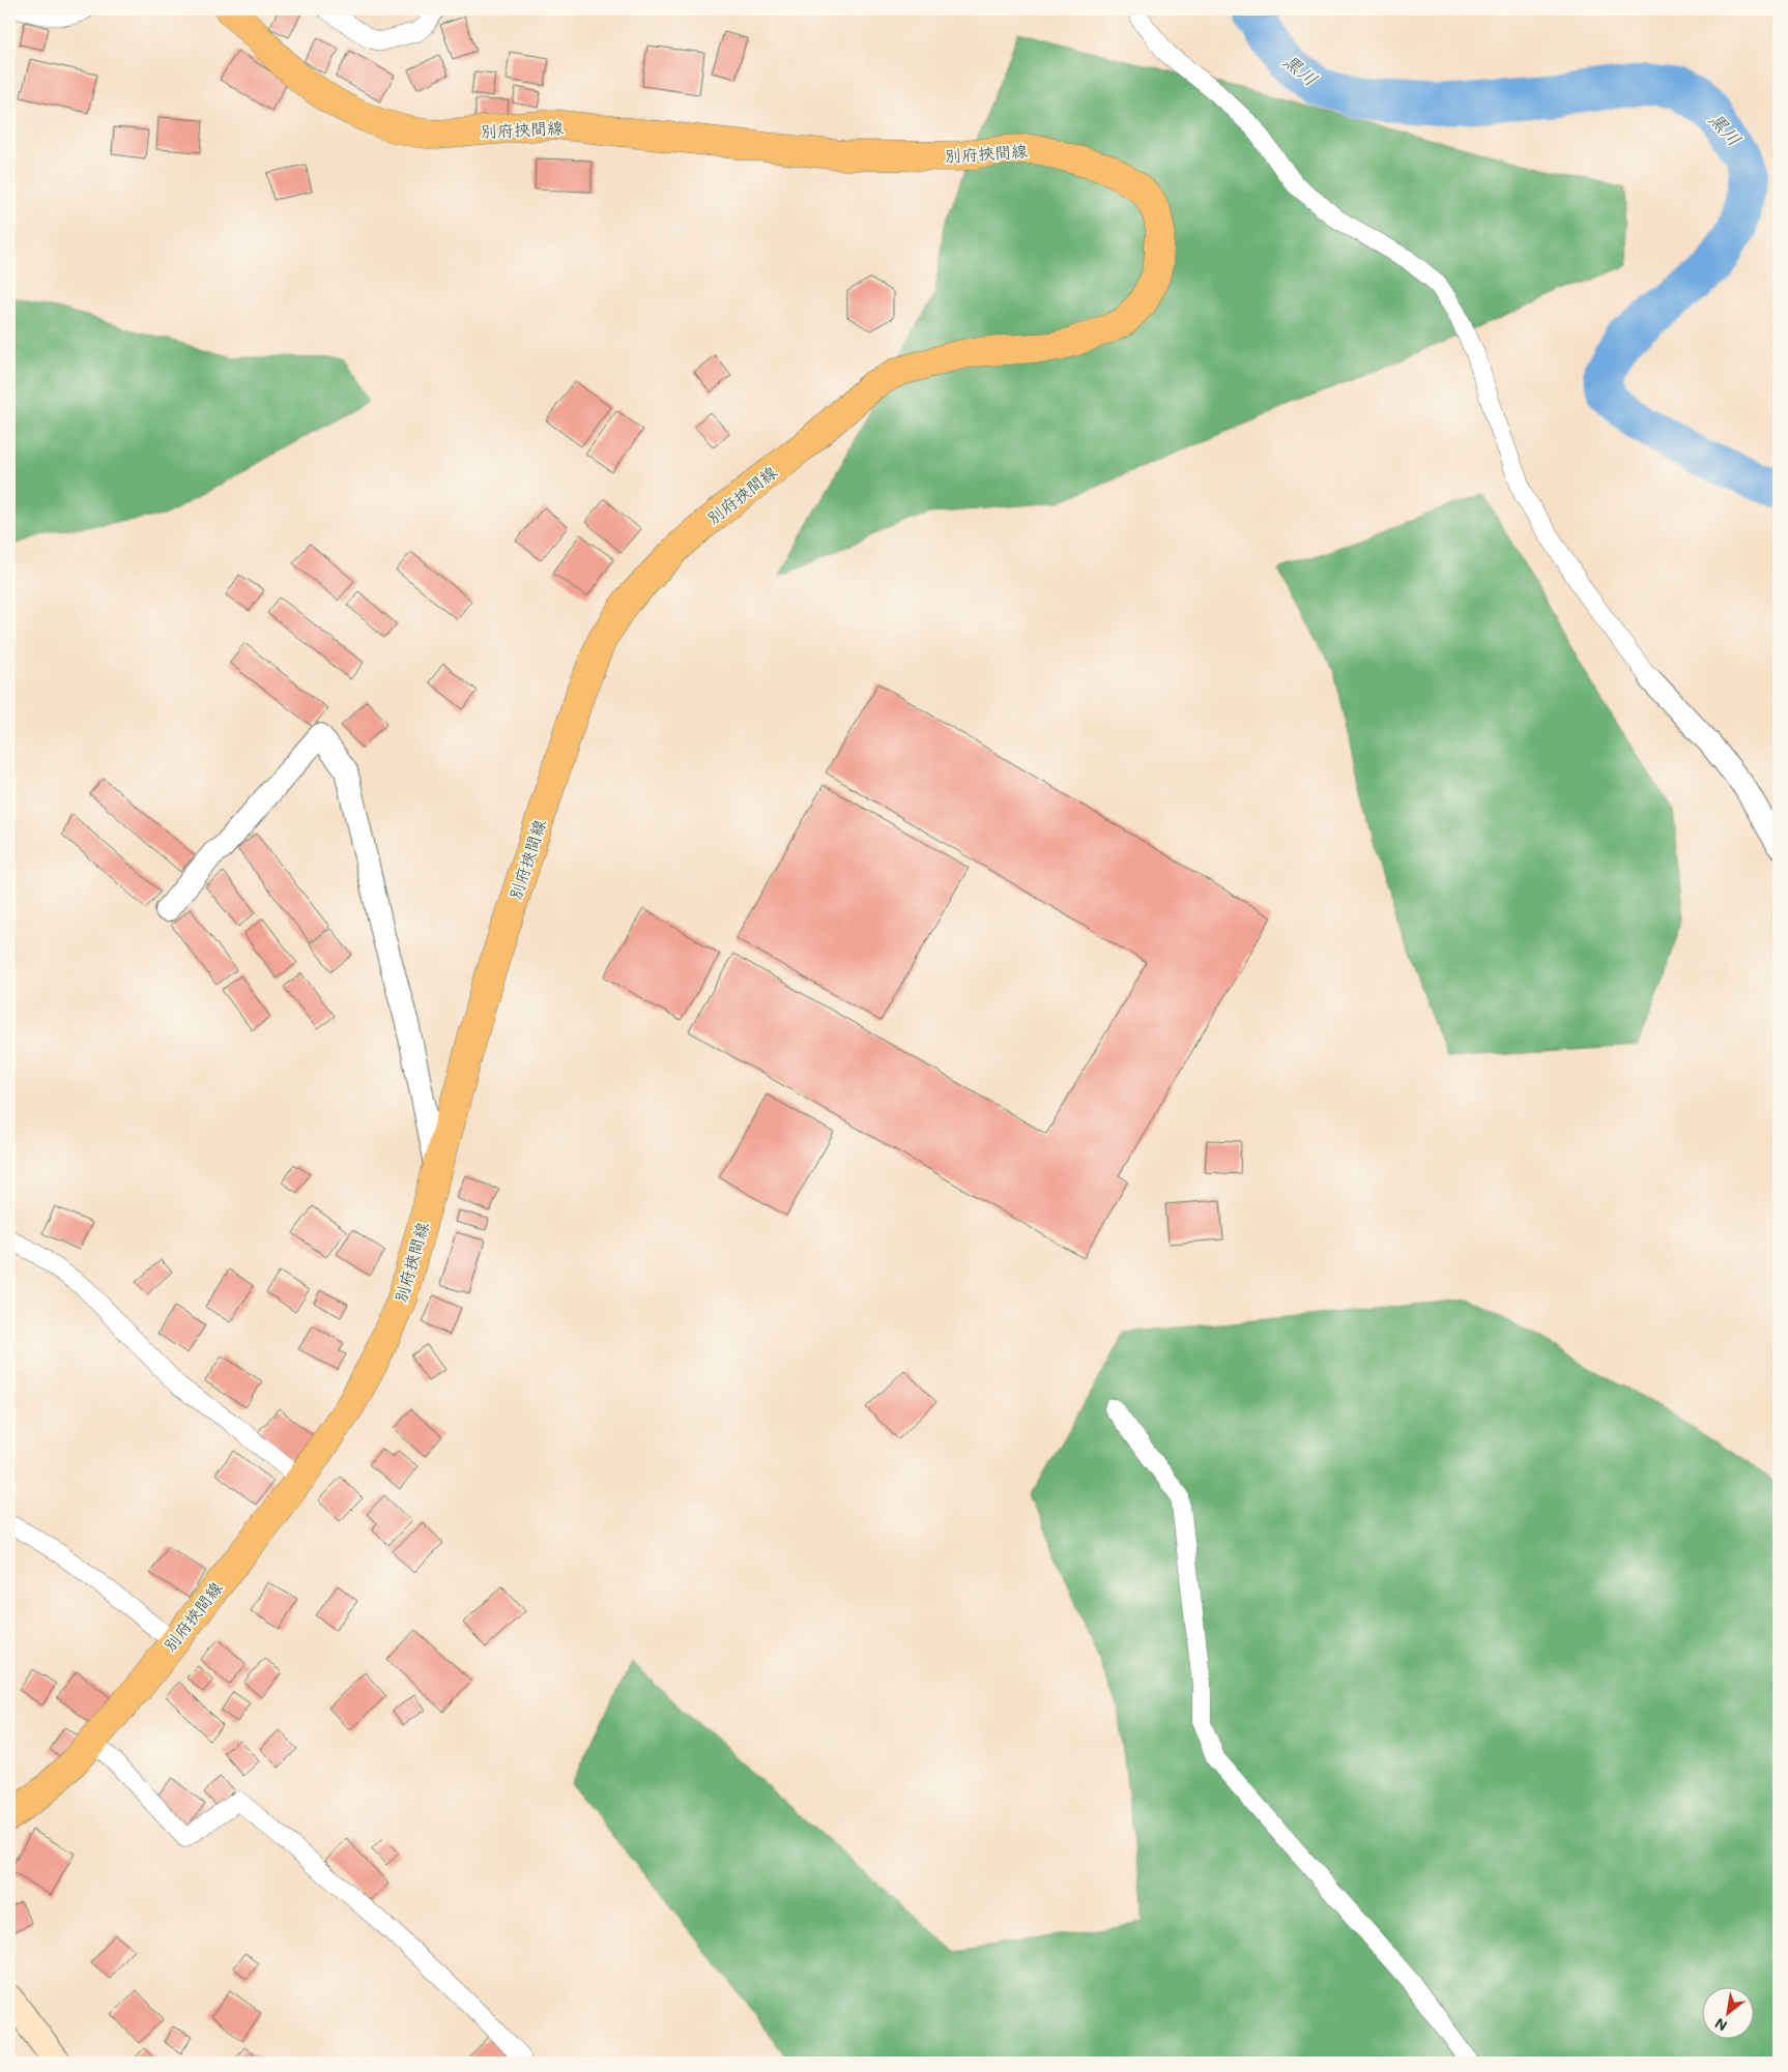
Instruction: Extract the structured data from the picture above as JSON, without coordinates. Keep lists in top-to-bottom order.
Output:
{
  "streets": {
    "main road": ["別府挾間線"]
  },
  "water": ["黒川"],
  "north": "bottom left"
}
